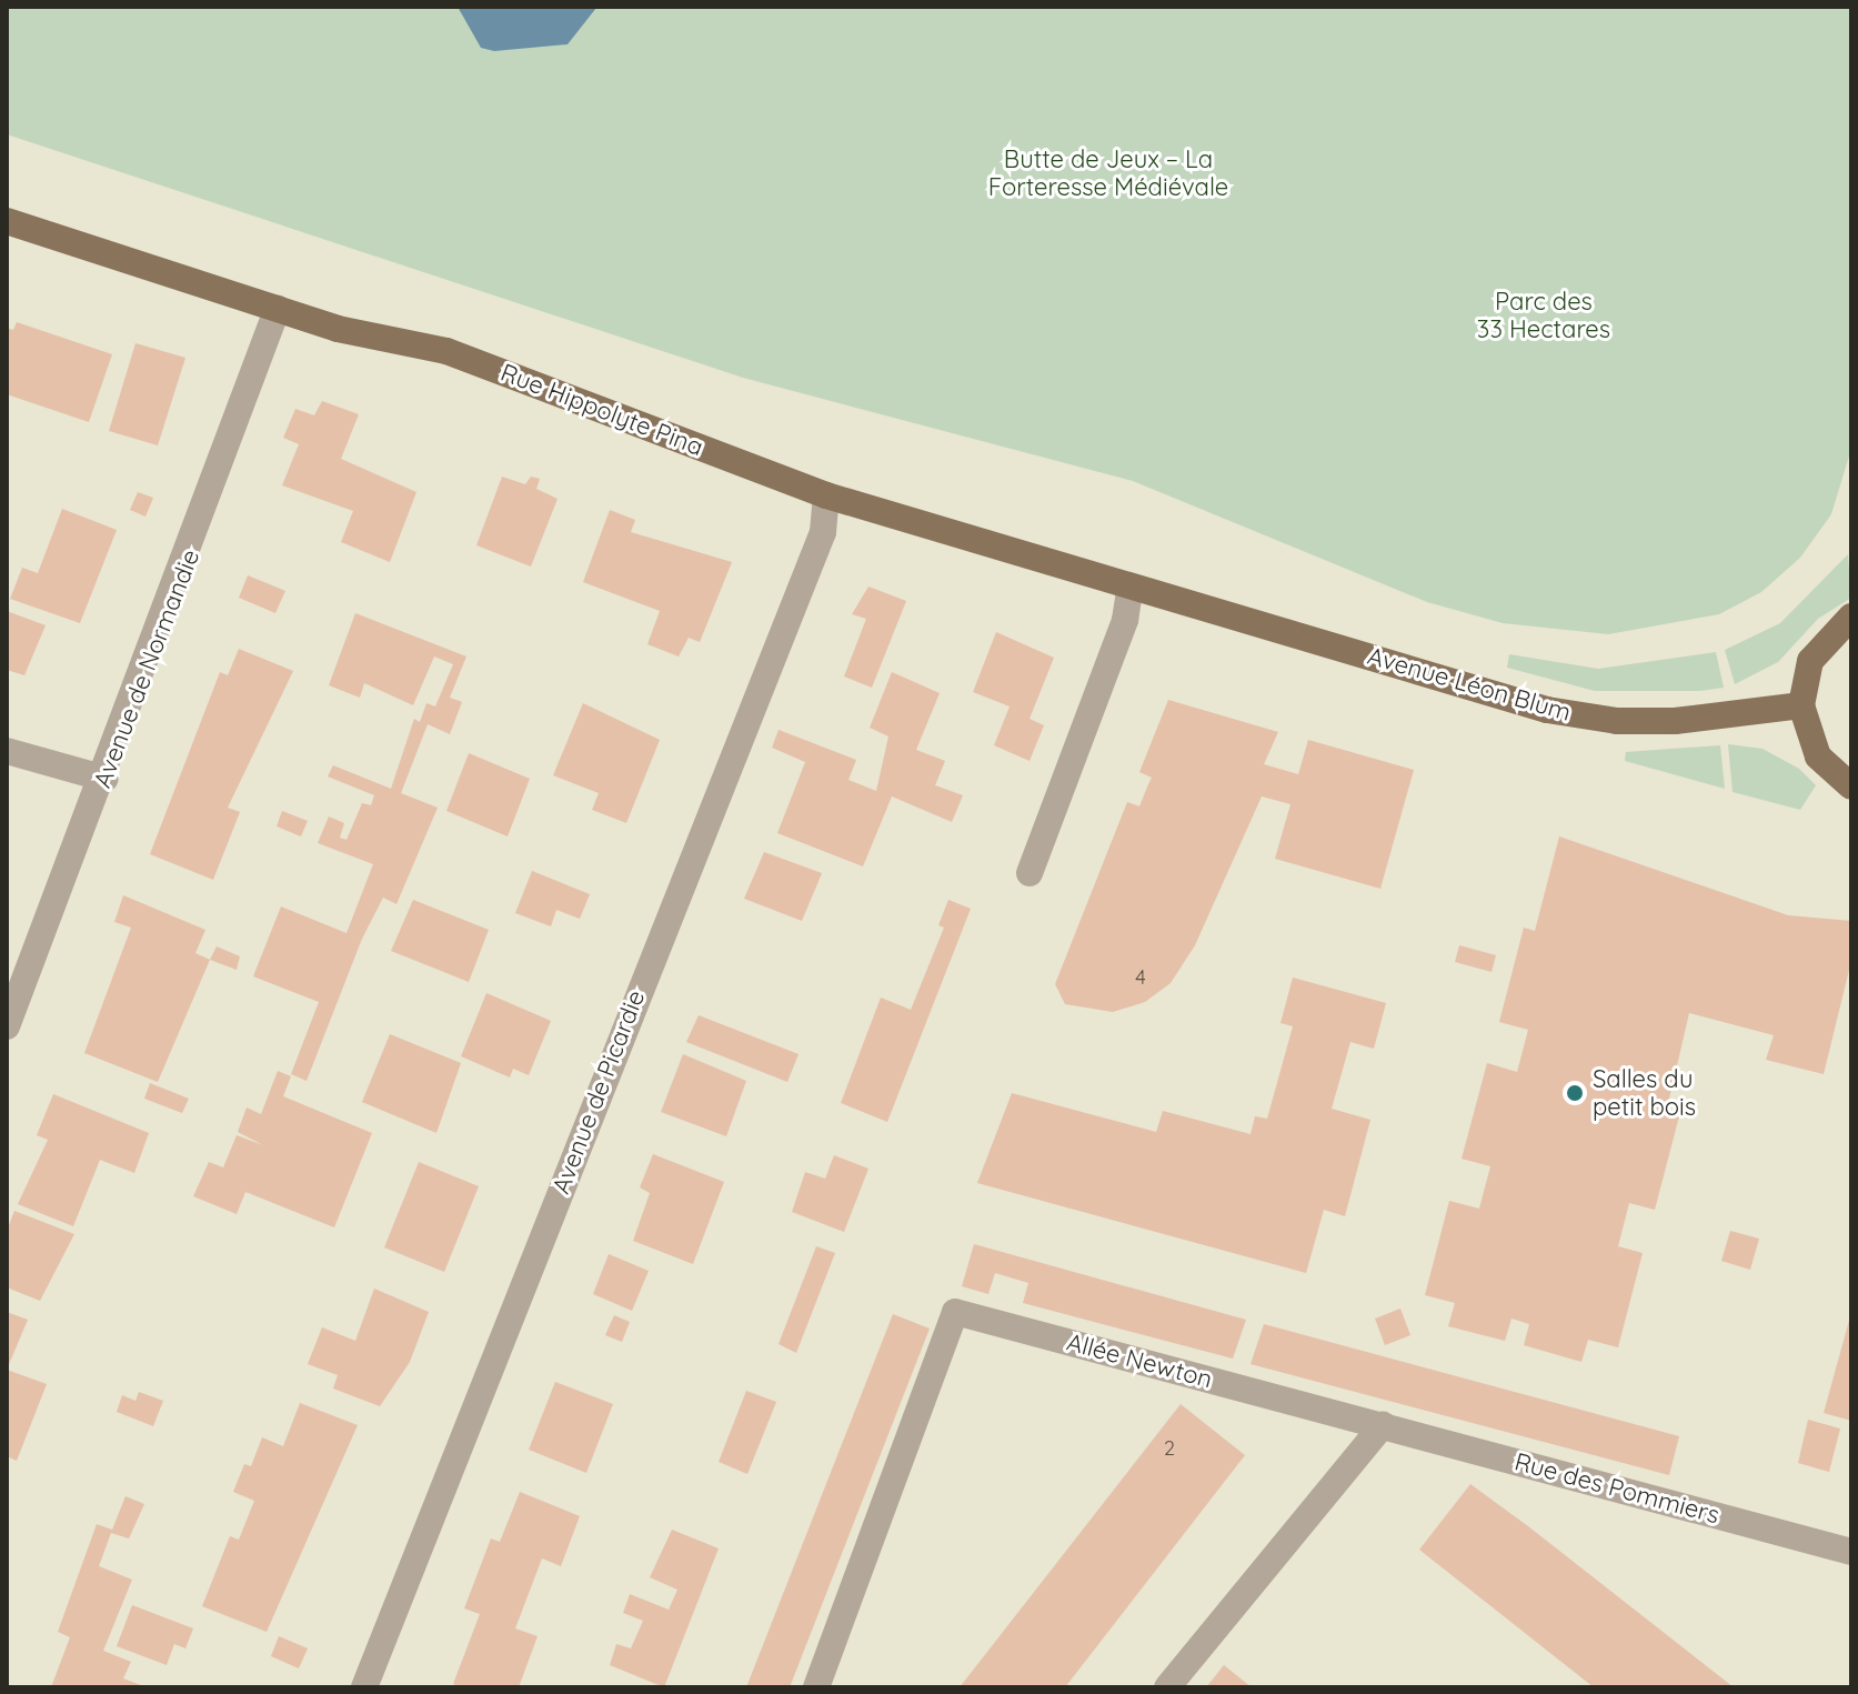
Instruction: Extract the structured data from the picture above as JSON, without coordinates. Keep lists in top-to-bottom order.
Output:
{
  "streets": {
    "main road": ["Rue Hippolyte Pina", "Avenue Léon Blum"],
    "street": [
      "Avenue de Normandie",
      "Avenue de Picardie",
      "Allée Newton",
      "Rue des Pommiers"
    ]
  },
  "crossings": [
    ["Rue Hippolyte Pina", "Avenue de Normandie"],
    ["Rue Hippolyte Pina", "Avenue Léon Blum"],
    ["Rue Hippolyte Pina", "Avenue de Picardie"],
    ["Allée Newton", "Rue des Pommiers"]
  ],
  "parks": ["Butte de Jeux – La Forteresse Médiévale", "Parc des 33 Hectares"],
  "places": ["Salles du petit bois"],
  "house_numbers": ["4", "2"]
}
